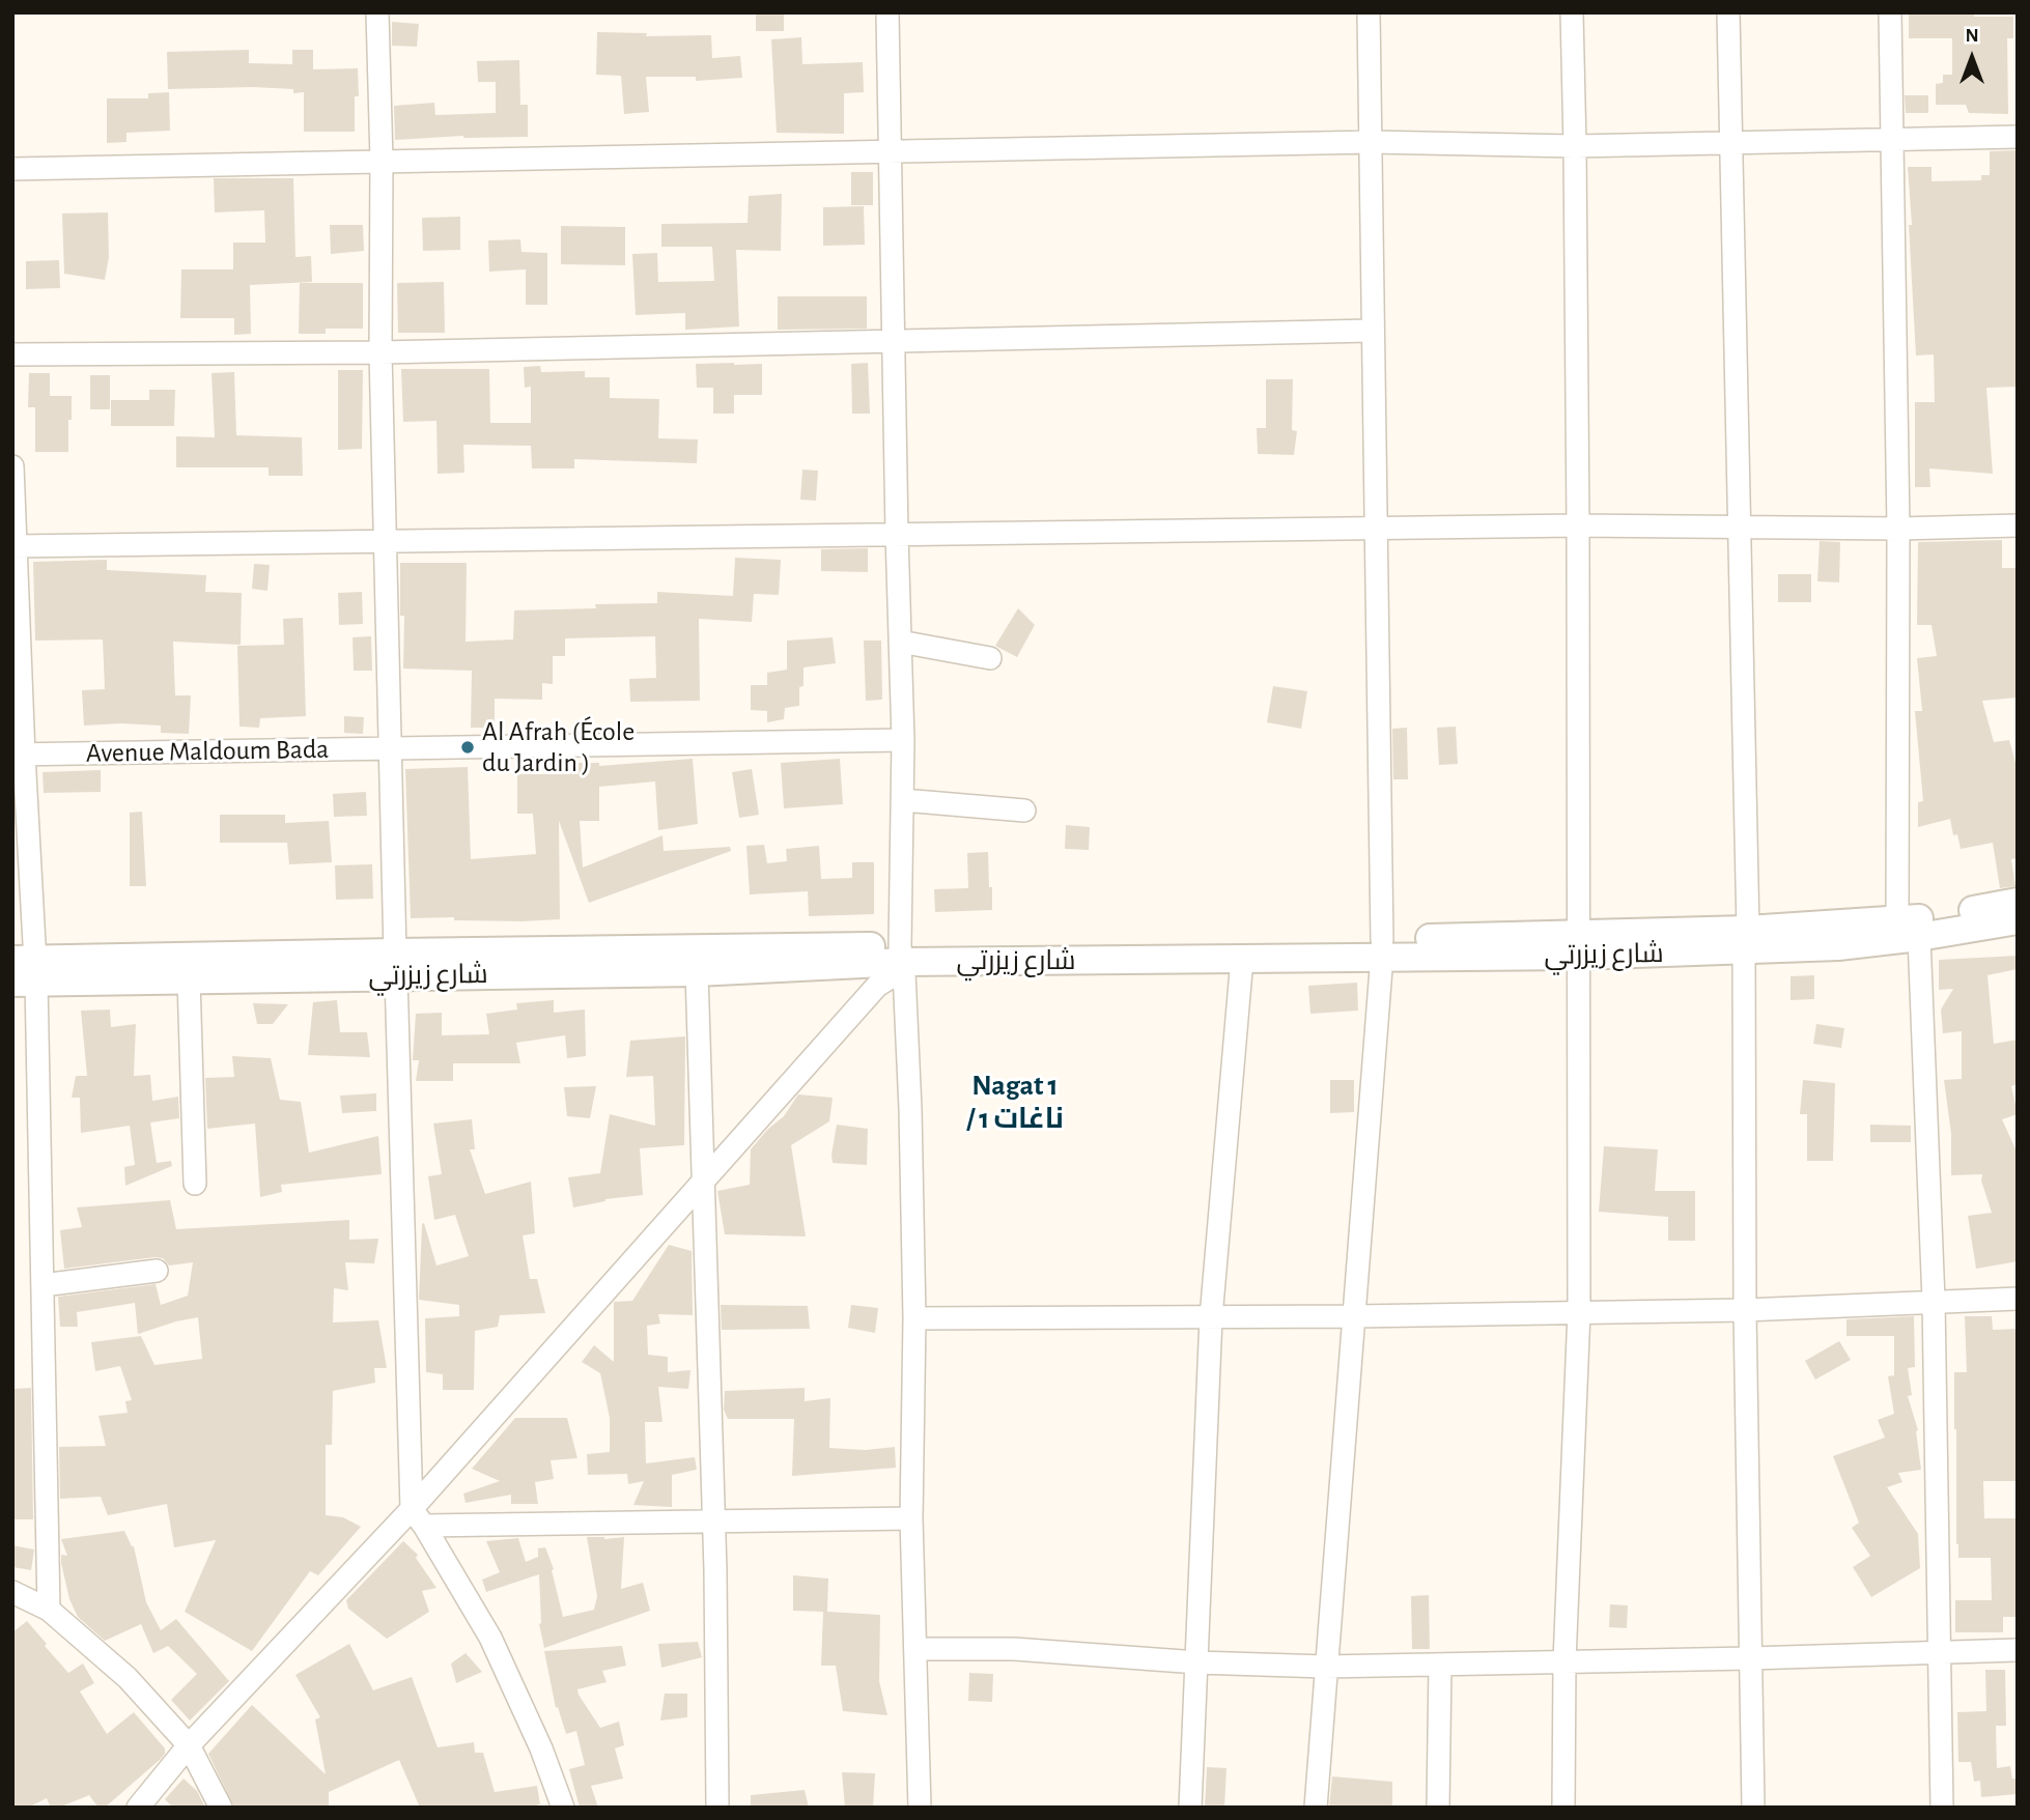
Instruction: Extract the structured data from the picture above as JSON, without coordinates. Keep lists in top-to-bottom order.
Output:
{
  "streets": {
    "street": ["Avenue Maldoum Bada", "شارع زيزرتي"]
  },
  "districts": ["Nagat 1 / ناغات 1"],
  "places": ["Al Afrah (École du Jardin )"],
  "north": "top"
}
